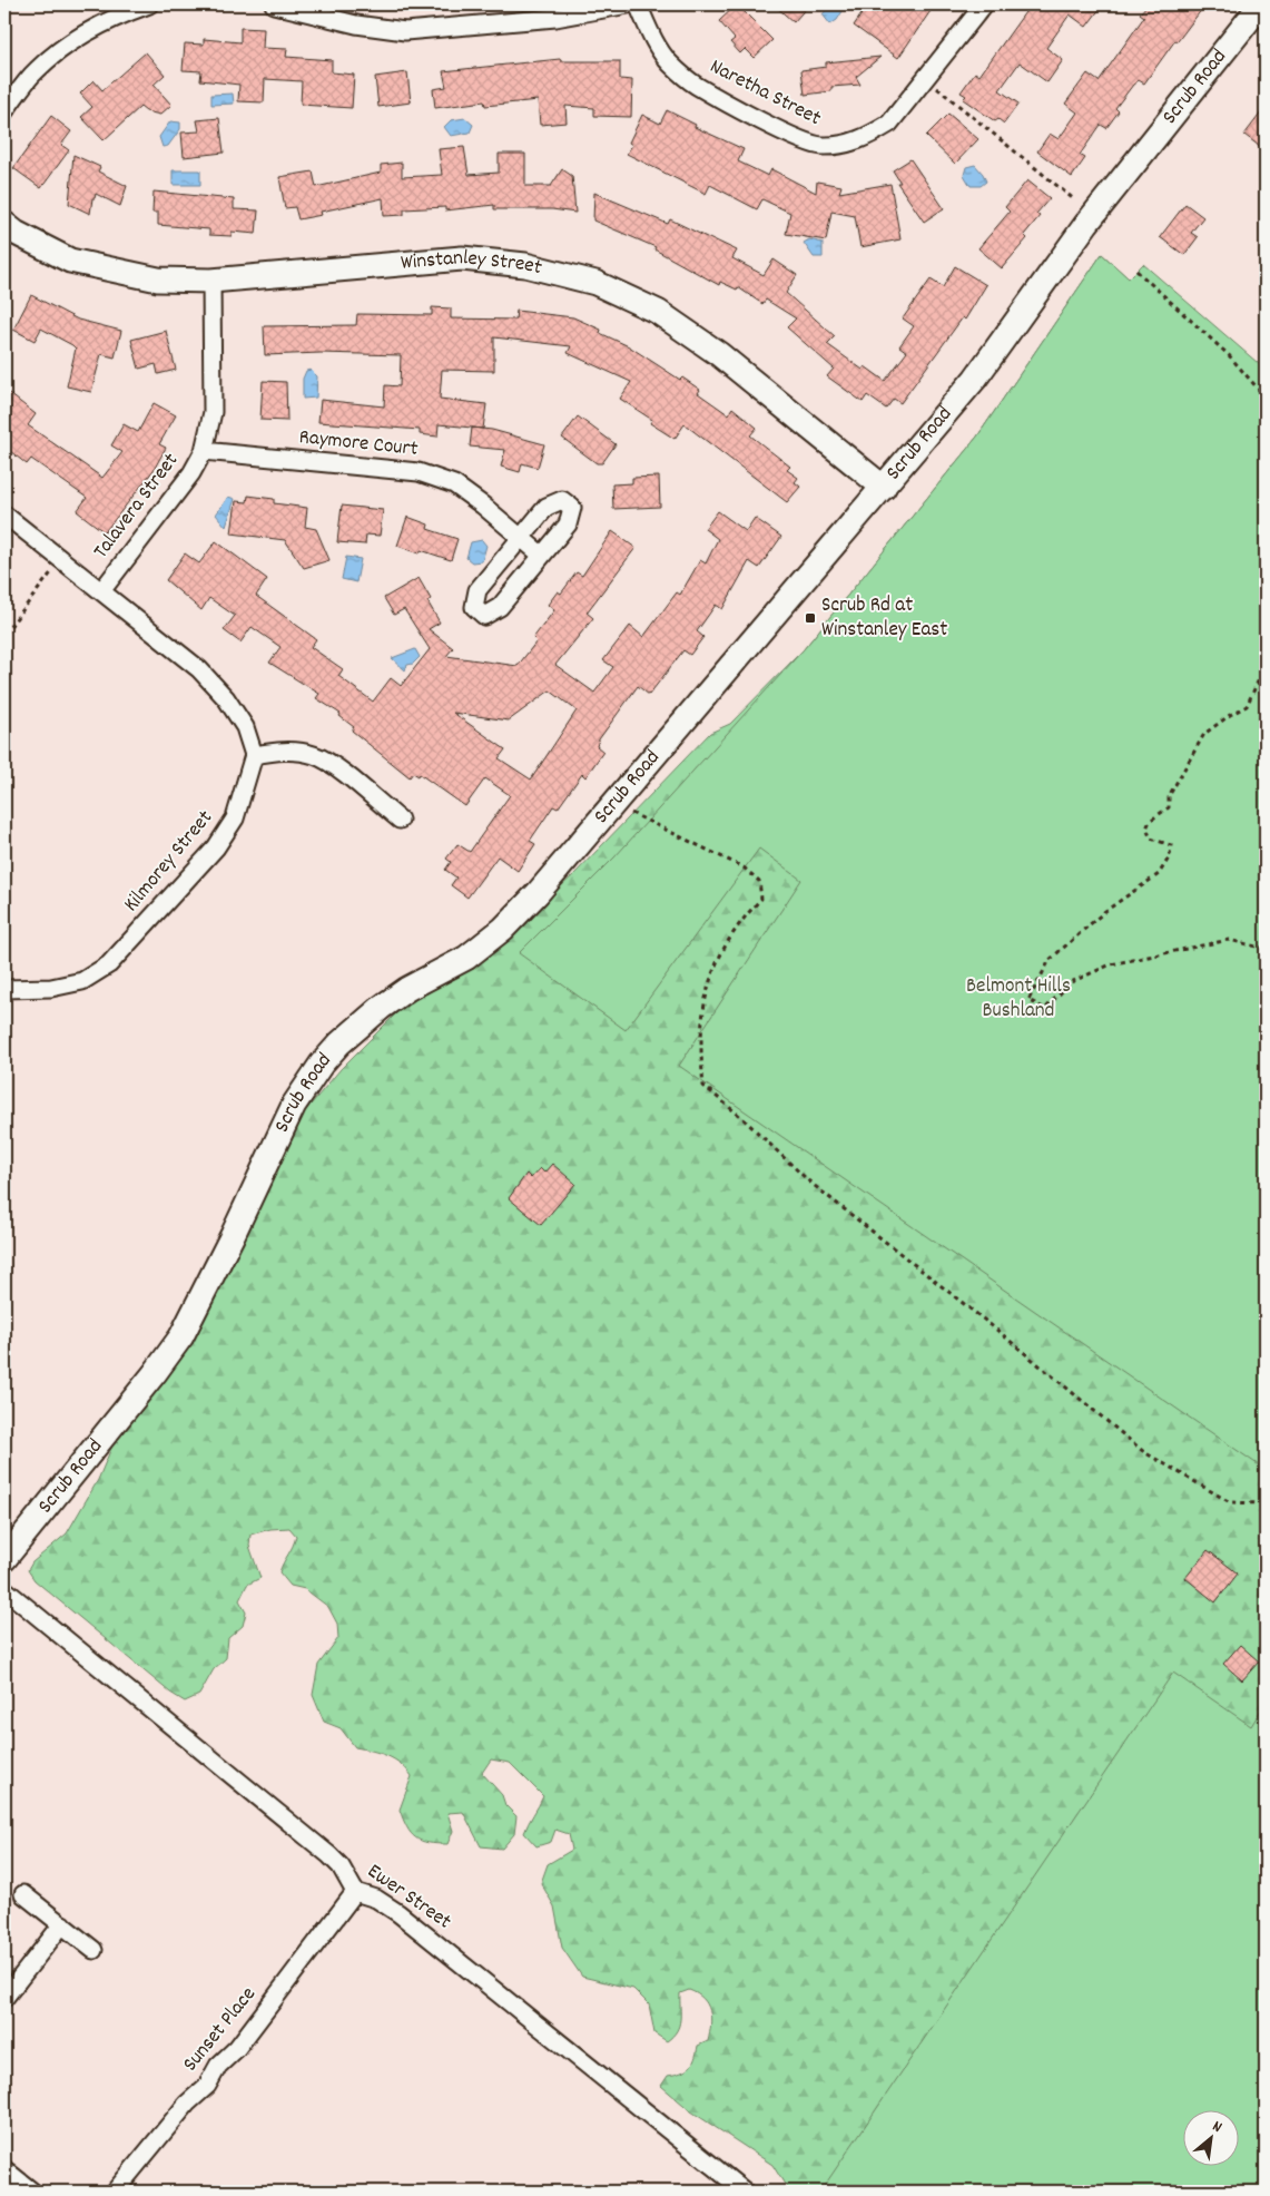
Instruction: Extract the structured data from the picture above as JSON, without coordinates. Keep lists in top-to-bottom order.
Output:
{
  "streets": {
    "main road": ["Scrub Road", "Winstanley Street"],
    "street": [
      "Naretha Street",
      "Raymore Court",
      "Talavera Street",
      "Kilmorey Street",
      "Ewer Street",
      "Sunset Place"
    ]
  },
  "crossings": [
    ["Scrub Road", "Winstanley Street"],
    ["Winstanley Street", "Talavera Street"],
    ["Raymore Court", "Talavera Street"],
    ["Ewer Street", "Sunset Place"]
  ],
  "parks": ["Belmont Hills Bushland"],
  "places": {
    "transit": ["Scrub Rd at Winstanley East"]
  },
  "north": "top right"
}
